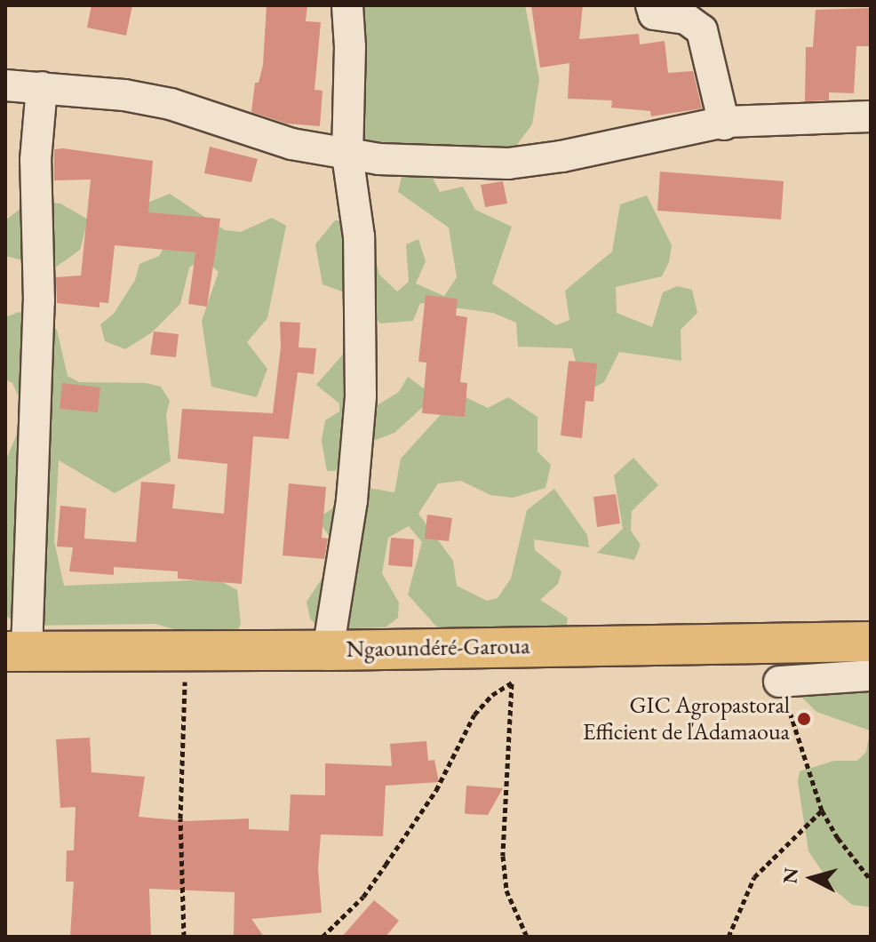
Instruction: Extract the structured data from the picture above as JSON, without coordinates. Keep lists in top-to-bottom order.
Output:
{
  "streets": {
    "highway": ["Ngaoundéré-Garoua"]
  },
  "places": ["GIC Agropastoral Efficient de ľAdamaoua"],
  "north": "left"
}
